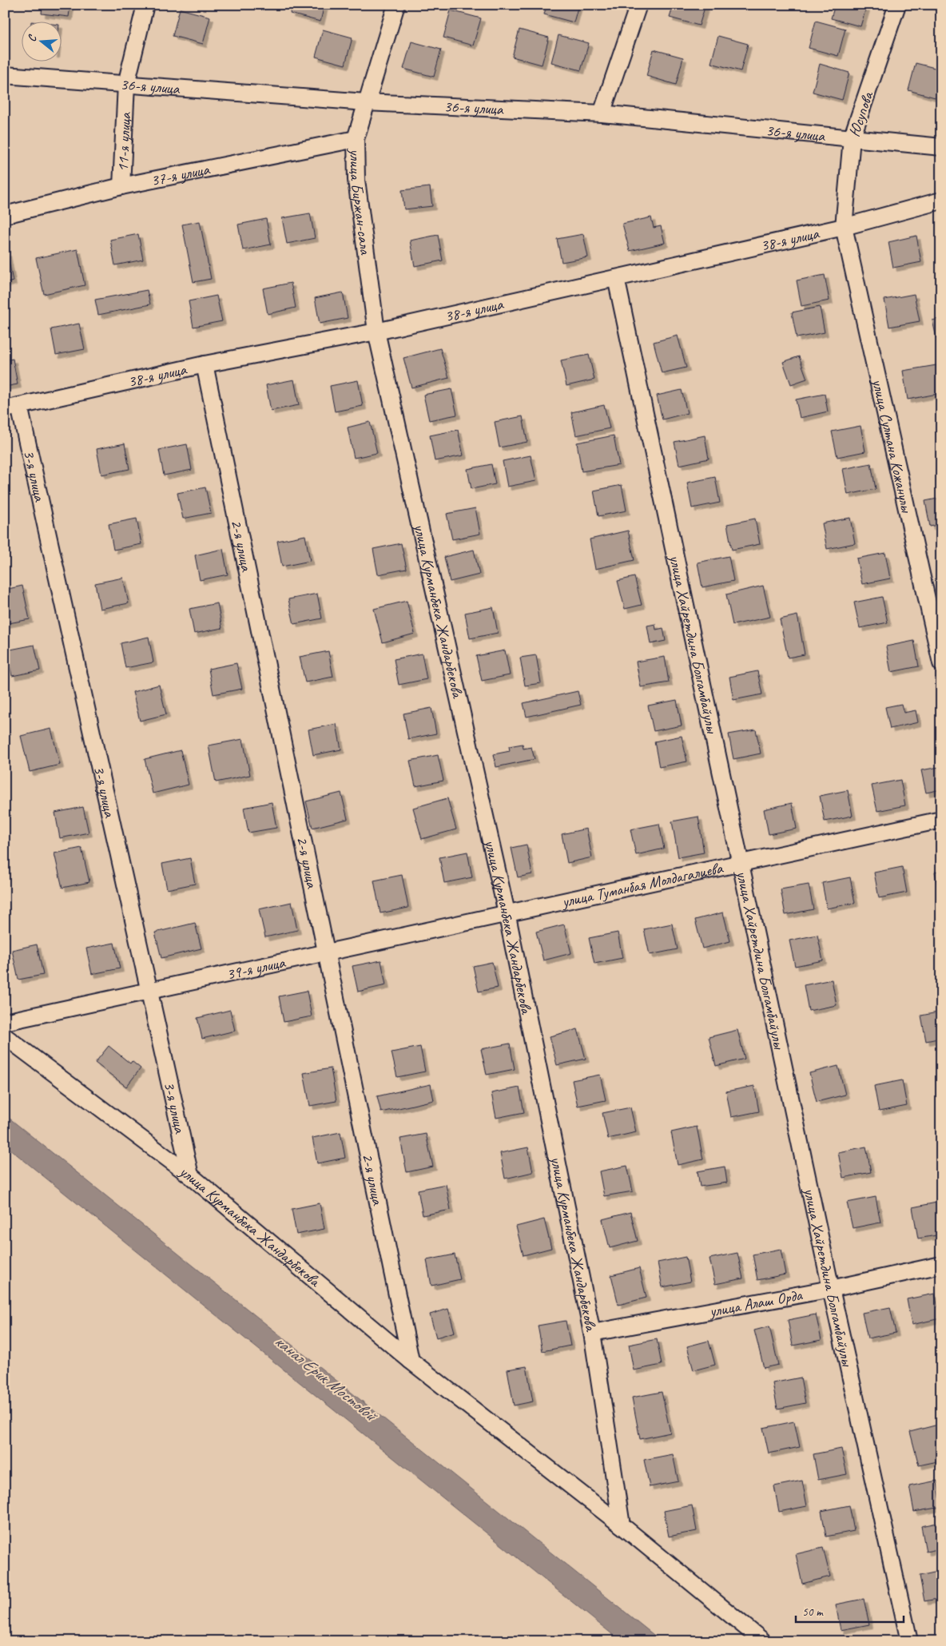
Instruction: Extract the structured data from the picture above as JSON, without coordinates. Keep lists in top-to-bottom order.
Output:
{
  "streets": {
    "street": [
      "36-я улица",
      "Юсупова",
      "11-я улица",
      "37-я улица",
      "улица Биржан-сала",
      "38-я улица",
      "улица Султана Кожанулы",
      "3-я улица",
      "2-я улица",
      "улица Курманбека Жандарбекова",
      "улица Хайретдина Болгамбайулы",
      "улица Туманбая Молдагалиева",
      "39-я улица",
      "улица Алаш Орда"
    ]
  },
  "crossings": [
    ["36-я улица", "Юсупова"],
    ["36-я улица", "11-я улица"],
    ["36-я улица", "улица Биржан-сала"],
    ["Юсупова", "38-я улица"],
    ["Юсупова", "улица Султана Кожанулы"],
    ["11-я улица", "37-я улица"],
    ["37-я улица", "улица Биржан-сала"],
    ["улица Биржан-сала", "38-я улица"],
    ["улица Биржан-сала", "улица Курманбека Жандарбекова"],
    ["38-я улица", "улица Султана Кожанулы"],
    ["38-я улица", "3-я улица"],
    ["38-я улица", "2-я улица"],
    ["38-я улица", "улица Курманбека Жандарбекова"],
    ["38-я улица", "улица Хайретдина Болгамбайулы"],
    ["3-я улица", "улица Курманбека Жандарбекова"],
    ["3-я улица", "39-я улица"],
    ["2-я улица", "улица Курманбека Жандарбекова"],
    ["2-я улица", "39-я улица"],
    ["улица Курманбека Жандарбекова", "улица Туманбая Молдагалиева"],
    ["улица Курманбека Жандарбекова", "39-я улица"],
    ["улица Курманбека Жандарбекова", "улица Алаш Орда"],
    ["улица Хайретдина Болгамбайулы", "улица Туманбая Молдагалиева"],
    ["улица Хайретдина Болгамбайулы", "улица Алаш Орда"],
    ["улица Туманбая Молдагалиева", "39-я улица"]
  ],
  "water": ["канал Ерик Мостовой"],
  "scale_bar": "50 m",
  "north": "left"
}
